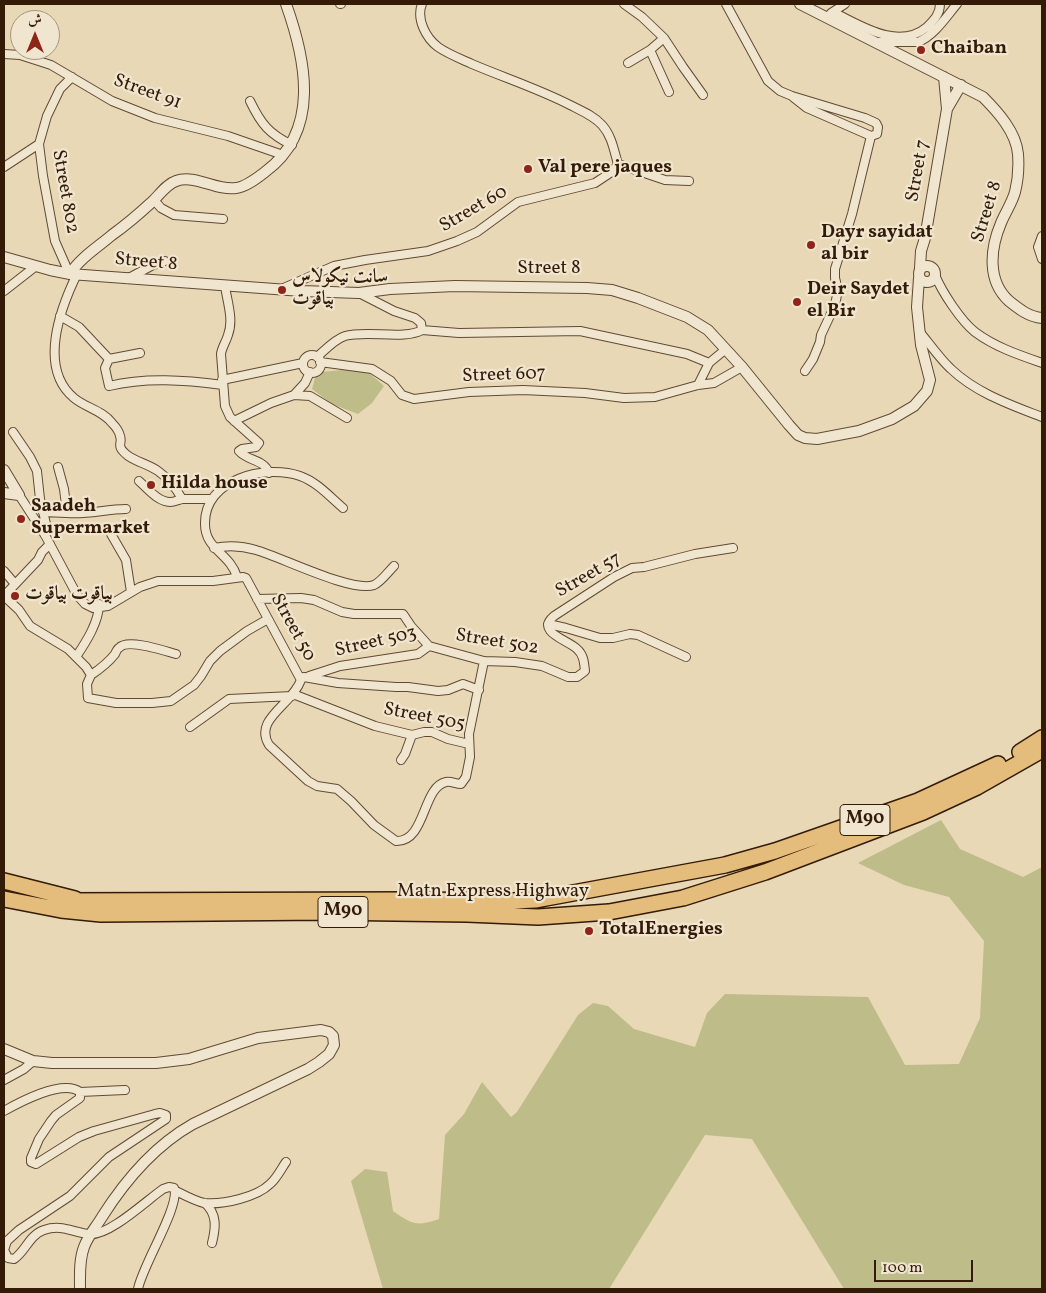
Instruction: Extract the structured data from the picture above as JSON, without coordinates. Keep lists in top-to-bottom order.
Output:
{
  "streets": {
    "highway": ["M90", "Matn Express Highway"],
    "street": [
      "Street 91",
      "Street 7",
      "Street 802",
      "Street 60",
      "Street 8",
      "Street 607",
      "Street 57",
      "Street 50",
      "Street 503",
      "Street 502",
      "Street 505"
    ]
  },
  "crossings": [
    ["Street 91", "Street 802"],
    ["Street 7", "Street 8"],
    ["Street 802", "Street 8"],
    ["Street 60", "Street 8"],
    ["Street 8", "Street 607"],
    ["Street 57", "Street 502"],
    ["Street 50", "Street 503"],
    ["Street 50", "Street 502"],
    ["Street 50", "Street 505"],
    ["Street 503", "Street 502"],
    ["Street 502", "Street 505"]
  ],
  "places": [
    "Chaiban",
    "Val pere jaques",
    "Dayr sayidat al bir",
    "سانت نيكولاس بياقوت",
    "Deir Saydet el Bir",
    "Hilda house",
    "Saadeh Supermarket",
    "بياقوت بياقوت",
    "TotalEnergies"
  ],
  "scale_bar": "100 m",
  "north": "top"
}
